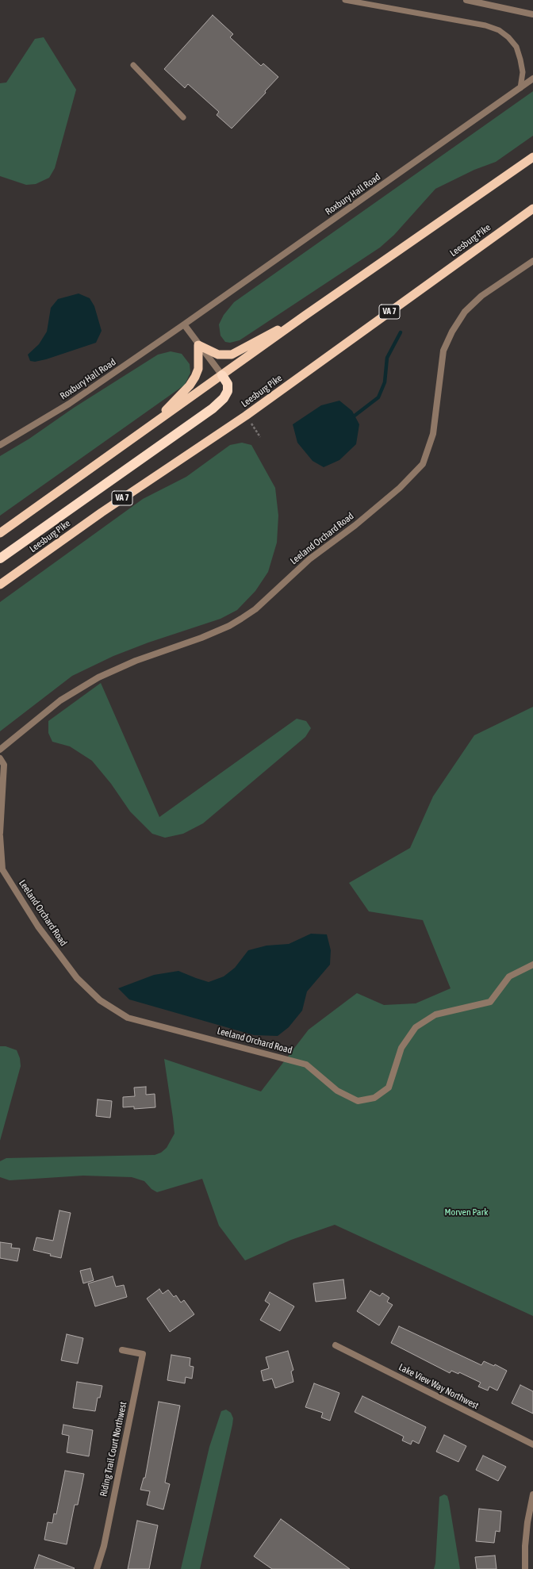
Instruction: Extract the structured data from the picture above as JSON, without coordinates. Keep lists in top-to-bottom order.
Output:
{
  "streets": {
    "highway": ["Leesburg Pike", "VA 7"],
    "street": [
      "Roxbury Hall Road",
      "Leeland Orchard Road",
      "Lake View Way Northwest",
      "Riding Trail Court Northwest"
    ]
  },
  "parks": ["Morven Park"]
}
